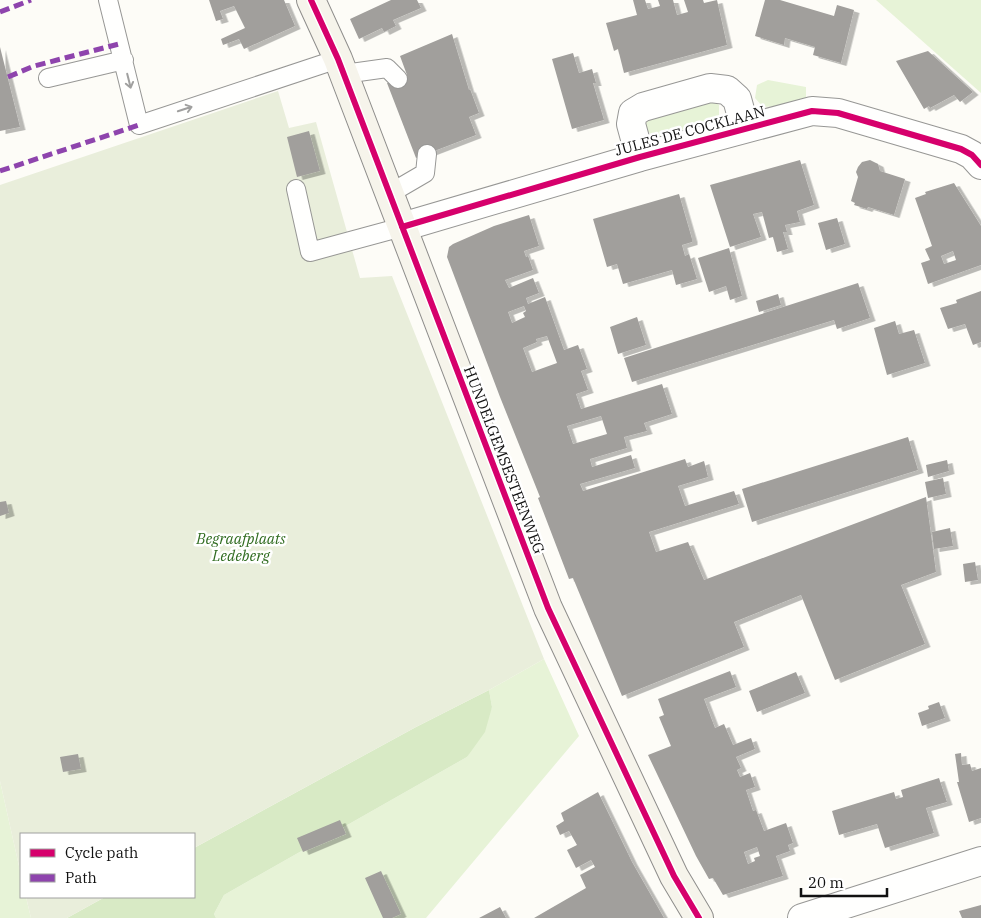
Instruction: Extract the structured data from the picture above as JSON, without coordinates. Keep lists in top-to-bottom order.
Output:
{
  "streets": {
    "main road": ["HUNDELGEMSESTEENWEG"],
    "street": ["JULES DE COCKLAAN"]
  },
  "crossings": [
    ["JULES DE COCKLAAN", "HUNDELGEMSESTEENWEG"]
  ],
  "parks": ["Begraafplaats Ledeberg"],
  "legend": ["Cycle path", "Path"],
  "scale_bar": "20 m"
}
